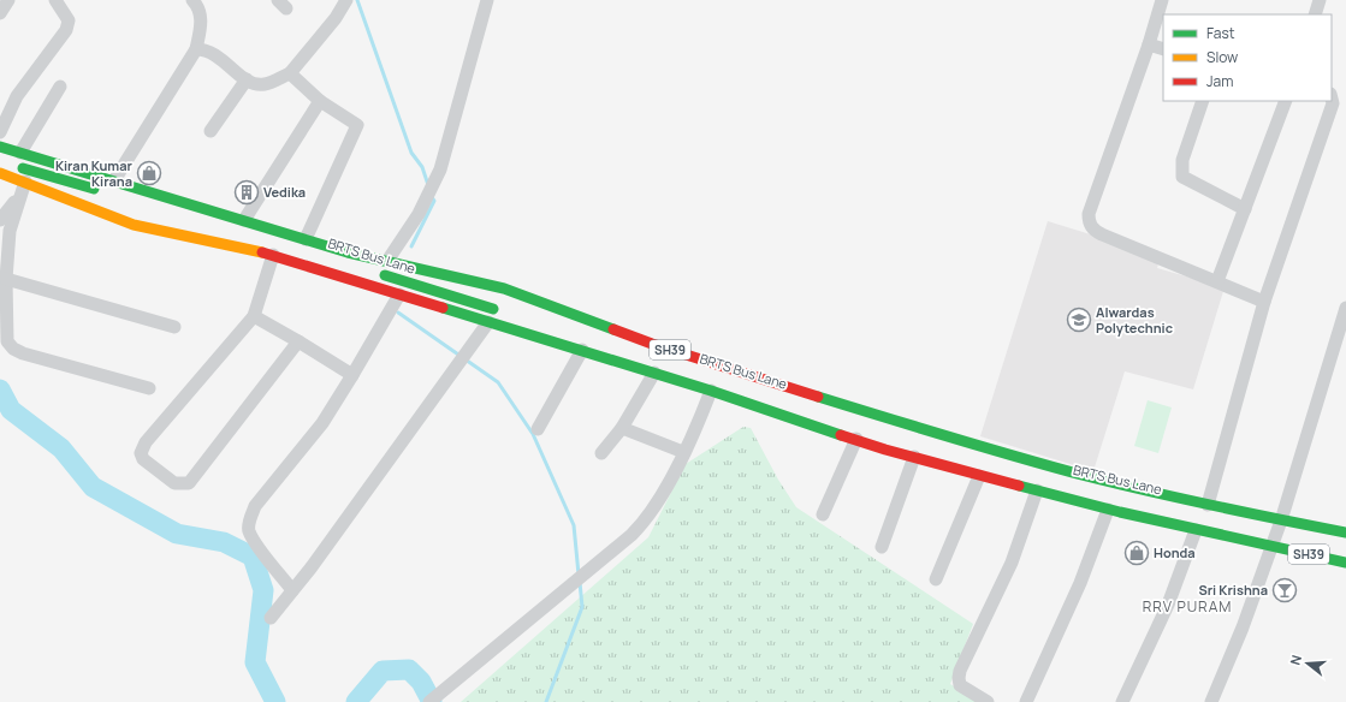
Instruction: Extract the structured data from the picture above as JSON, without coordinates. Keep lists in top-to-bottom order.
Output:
{
  "streets": {
    "main road": ["BRTS Bus Lane", "SH39"]
  },
  "districts": ["RRV PURAM"],
  "places": {
    "shop": ["Kiran Kumar Kirana", "Honda"],
    "building": ["Vedika"],
    "school or university": ["Alwardas Polytechnic"],
    "bar": ["Sri Krishna"]
  },
  "legend": ["Fast", "Slow", "Jam"],
  "north": "left"
}
